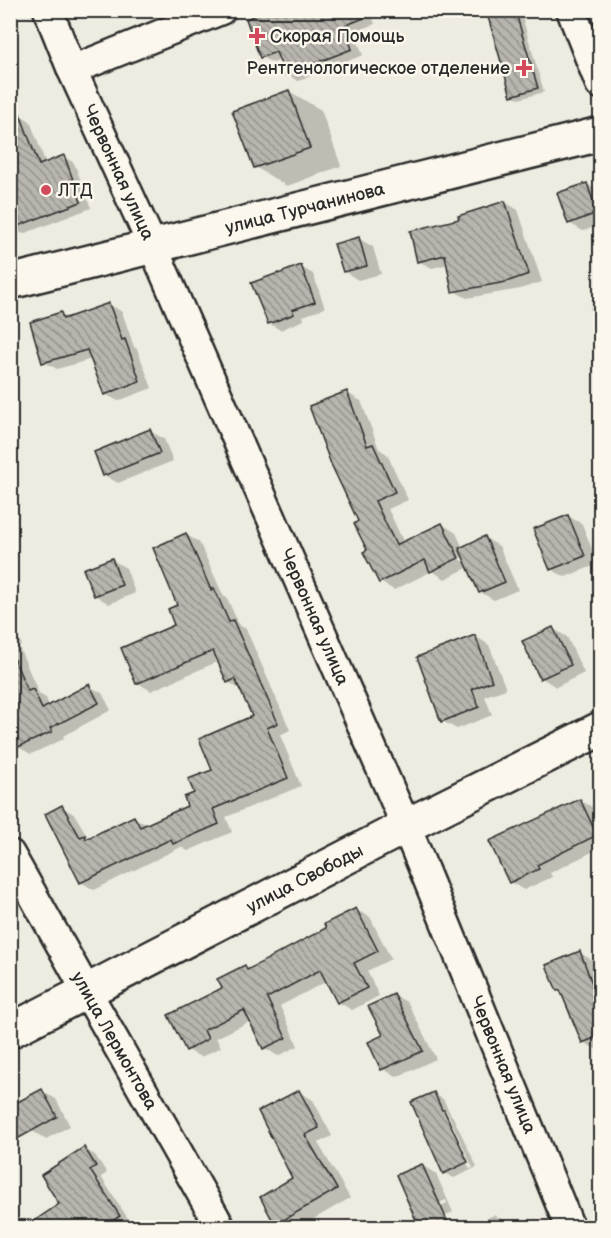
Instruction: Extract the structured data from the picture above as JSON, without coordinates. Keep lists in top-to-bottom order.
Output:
{
  "streets": {
    "street": [
      "Червонная улица",
      "улица Турчанинова",
      "улица Свободы",
      "улица Лермонтова"
    ]
  },
  "crossings": [
    ["Червонная улица", "улица Турчанинова"],
    ["Червонная улица", "улица Свободы"],
    ["улица Свободы", "улица Лермонтова"]
  ],
  "places": {
    "health": ["Скорая Помощь", "Рентгенологическое отделение"],
    "other": ["ЛТД"]
  }
}
